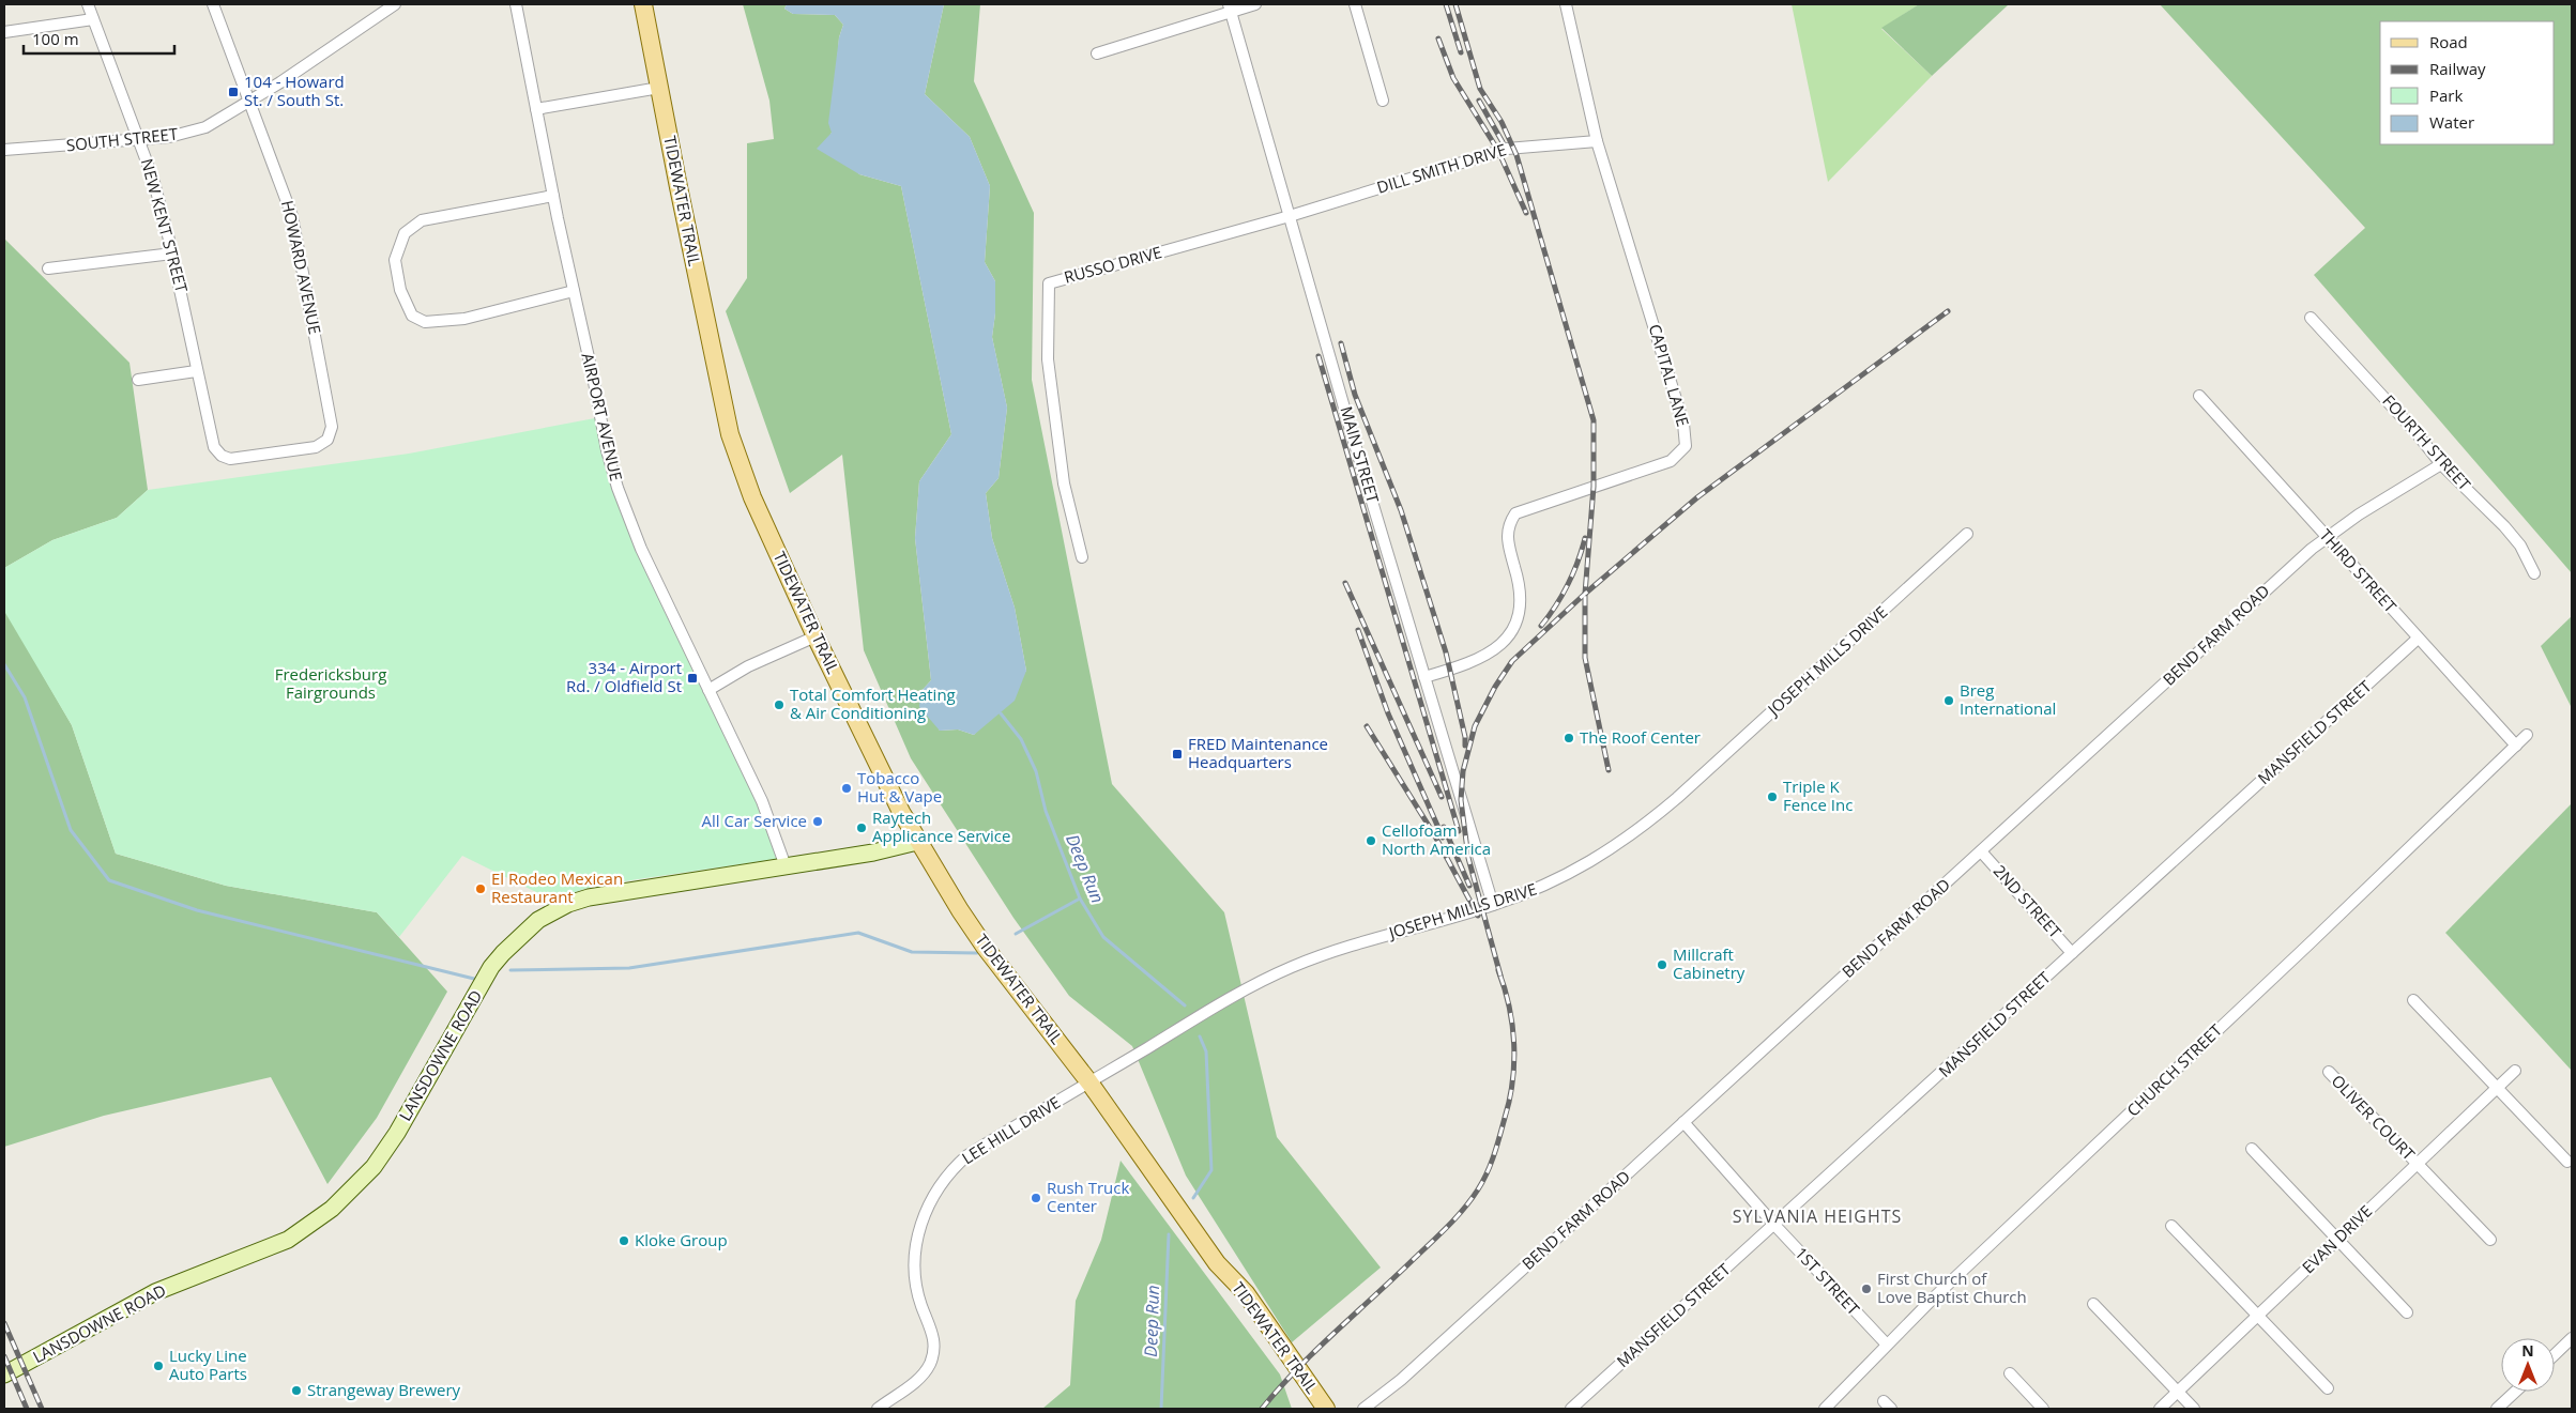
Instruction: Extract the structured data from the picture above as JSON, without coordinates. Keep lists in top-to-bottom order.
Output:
{
  "streets": {
    "main road": ["TIDEWATER TRAIL", "LANSDOWNE ROAD"],
    "street": [
      "SOUTH STREET",
      "DILL SMITH DRIVE",
      "NEW KENT STREET",
      "RUSSO DRIVE",
      "HOWARD AVENUE",
      "CAPITAL LANE",
      "AIRPORT AVENUE",
      "FOURTH STREET",
      "MAIN STREET",
      "THIRD STREET",
      "BEND FARM ROAD",
      "JOSEPH MILLS DRIVE",
      "MANSFIELD STREET",
      "2ND STREET",
      "CHURCH STREET",
      "OLIVER COURT",
      "LEE HILL DRIVE",
      "EVAN DRIVE",
      "1ST STREET"
    ]
  },
  "crossings": [
    ["SOUTH STREET", "NEW KENT STREET"],
    ["SOUTH STREET", "HOWARD AVENUE"],
    ["DILL SMITH DRIVE", "RUSSO DRIVE"],
    ["DILL SMITH DRIVE", "CAPITAL LANE"],
    ["DILL SMITH DRIVE", "MAIN STREET"],
    ["TIDEWATER TRAIL", "JOSEPH MILLS DRIVE"],
    ["TIDEWATER TRAIL", "LANSDOWNE ROAD"],
    ["TIDEWATER TRAIL", "LEE HILL DRIVE"],
    ["NEW KENT STREET", "HOWARD AVENUE"],
    ["RUSSO DRIVE", "MAIN STREET"],
    ["CAPITAL LANE", "MAIN STREET"],
    ["AIRPORT AVENUE", "LANSDOWNE ROAD"],
    ["FOURTH STREET", "BEND FARM ROAD"],
    ["MAIN STREET", "JOSEPH MILLS DRIVE"],
    ["THIRD STREET", "BEND FARM ROAD"],
    ["THIRD STREET", "MANSFIELD STREET"],
    ["THIRD STREET", "CHURCH STREET"],
    ["BEND FARM ROAD", "2ND STREET"],
    ["BEND FARM ROAD", "1ST STREET"],
    ["JOSEPH MILLS DRIVE", "LEE HILL DRIVE"],
    ["MANSFIELD STREET", "2ND STREET"],
    ["MANSFIELD STREET", "1ST STREET"],
    ["CHURCH STREET", "1ST STREET"],
    ["OLIVER COURT", "EVAN DRIVE"]
  ],
  "districts": ["SYLVANIA HEIGHTS"],
  "water": ["Deep Run"],
  "parks": ["Fredericksburg Fairgrounds"],
  "places": {
    "transit": ["104 - Howard St. / South St.", "334 - Airport Rd. / Oldfield St", "FRED Maintenance Headquarters"],
    "other": [
      "Breg International",
      "Total Comfort Heating & Air Conditioning",
      "The Roof Center",
      "Tobacco Hut & Vape",
      "Triple K Fence Inc",
      "All Car Service",
      "Raytech Applicance Service",
      "Cellofoam North America",
      "El Rodeo Mexican Restaurant",
      "Millcraft Cabinetry",
      "Rush Truck Center",
      "Kloke Group",
      "First Church of Love Baptist Church",
      "Lucky Line Auto Parts",
      "Strangeway Brewery"
    ]
  },
  "legend": [
    "Road",
    "Railway",
    "Park",
    "Water"
  ],
  "scale_bar": "100 m",
  "north": "top"
}
